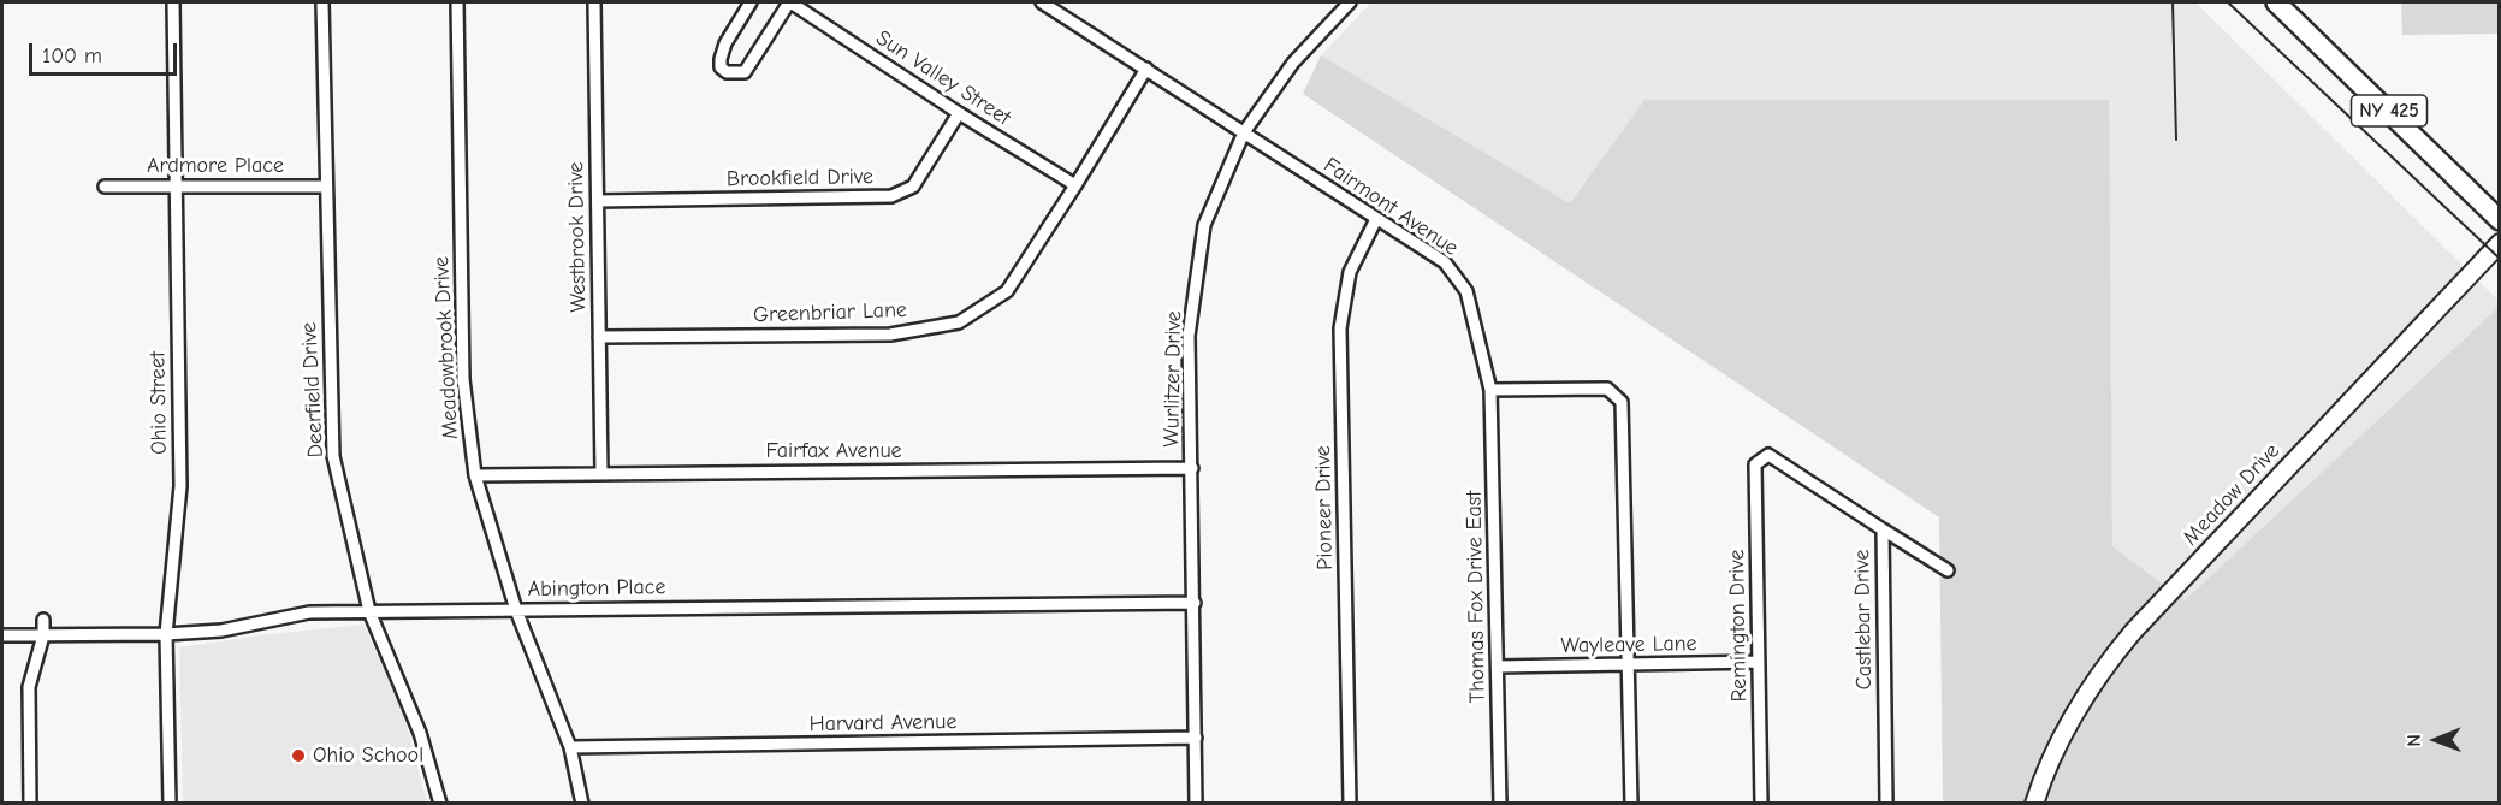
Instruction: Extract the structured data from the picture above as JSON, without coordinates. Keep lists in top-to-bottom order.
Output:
{
  "streets": {
    "main road": ["NY 425"],
    "street": [
      "Sun Valley Street",
      "Ardmore Place",
      "Brookfield Drive",
      "Fairmont Avenue",
      "Westbrook Drive",
      "Greenbriar Lane",
      "Meadowbrook Drive",
      "Wurlitzer Drive",
      "Deerfield Drive",
      "Ohio Street",
      "Fairfax Avenue",
      "Meadow Drive",
      "Pioneer Drive",
      "Abington Place",
      "Thomas Fox Drive East",
      "Castlebar Drive",
      "Remington Drive",
      "Wayleave Lane",
      "Harvard Avenue"
    ]
  },
  "crossings": [
    ["Sun Valley Street", "Brookfield Drive"],
    ["Sun Valley Street", "Greenbriar Lane"],
    ["Ardmore Place", "Deerfield Drive"],
    ["Ardmore Place", "Ohio Street"],
    ["Brookfield Drive", "Westbrook Drive"],
    ["Fairmont Avenue", "Greenbriar Lane"],
    ["Fairmont Avenue", "Wurlitzer Drive"],
    ["Fairmont Avenue", "Pioneer Drive"],
    ["Fairmont Avenue", "Thomas Fox Drive East"],
    ["Westbrook Drive", "Greenbriar Lane"],
    ["Westbrook Drive", "Fairfax Avenue"],
    ["Meadowbrook Drive", "Fairfax Avenue"],
    ["Meadowbrook Drive", "Abington Place"],
    ["Meadowbrook Drive", "Harvard Avenue"],
    ["Wurlitzer Drive", "Fairfax Avenue"],
    ["Wurlitzer Drive", "Abington Place"],
    ["Wurlitzer Drive", "Harvard Avenue"],
    ["Deerfield Drive", "Abington Place"],
    ["Ohio Street", "Abington Place"],
    ["Thomas Fox Drive East", "Wayleave Lane"],
    ["Castlebar Drive", "Remington Drive"],
    ["Remington Drive", "Wayleave Lane"]
  ],
  "places": ["Ohio School"],
  "scale_bar": "100 m",
  "north": "left"
}
